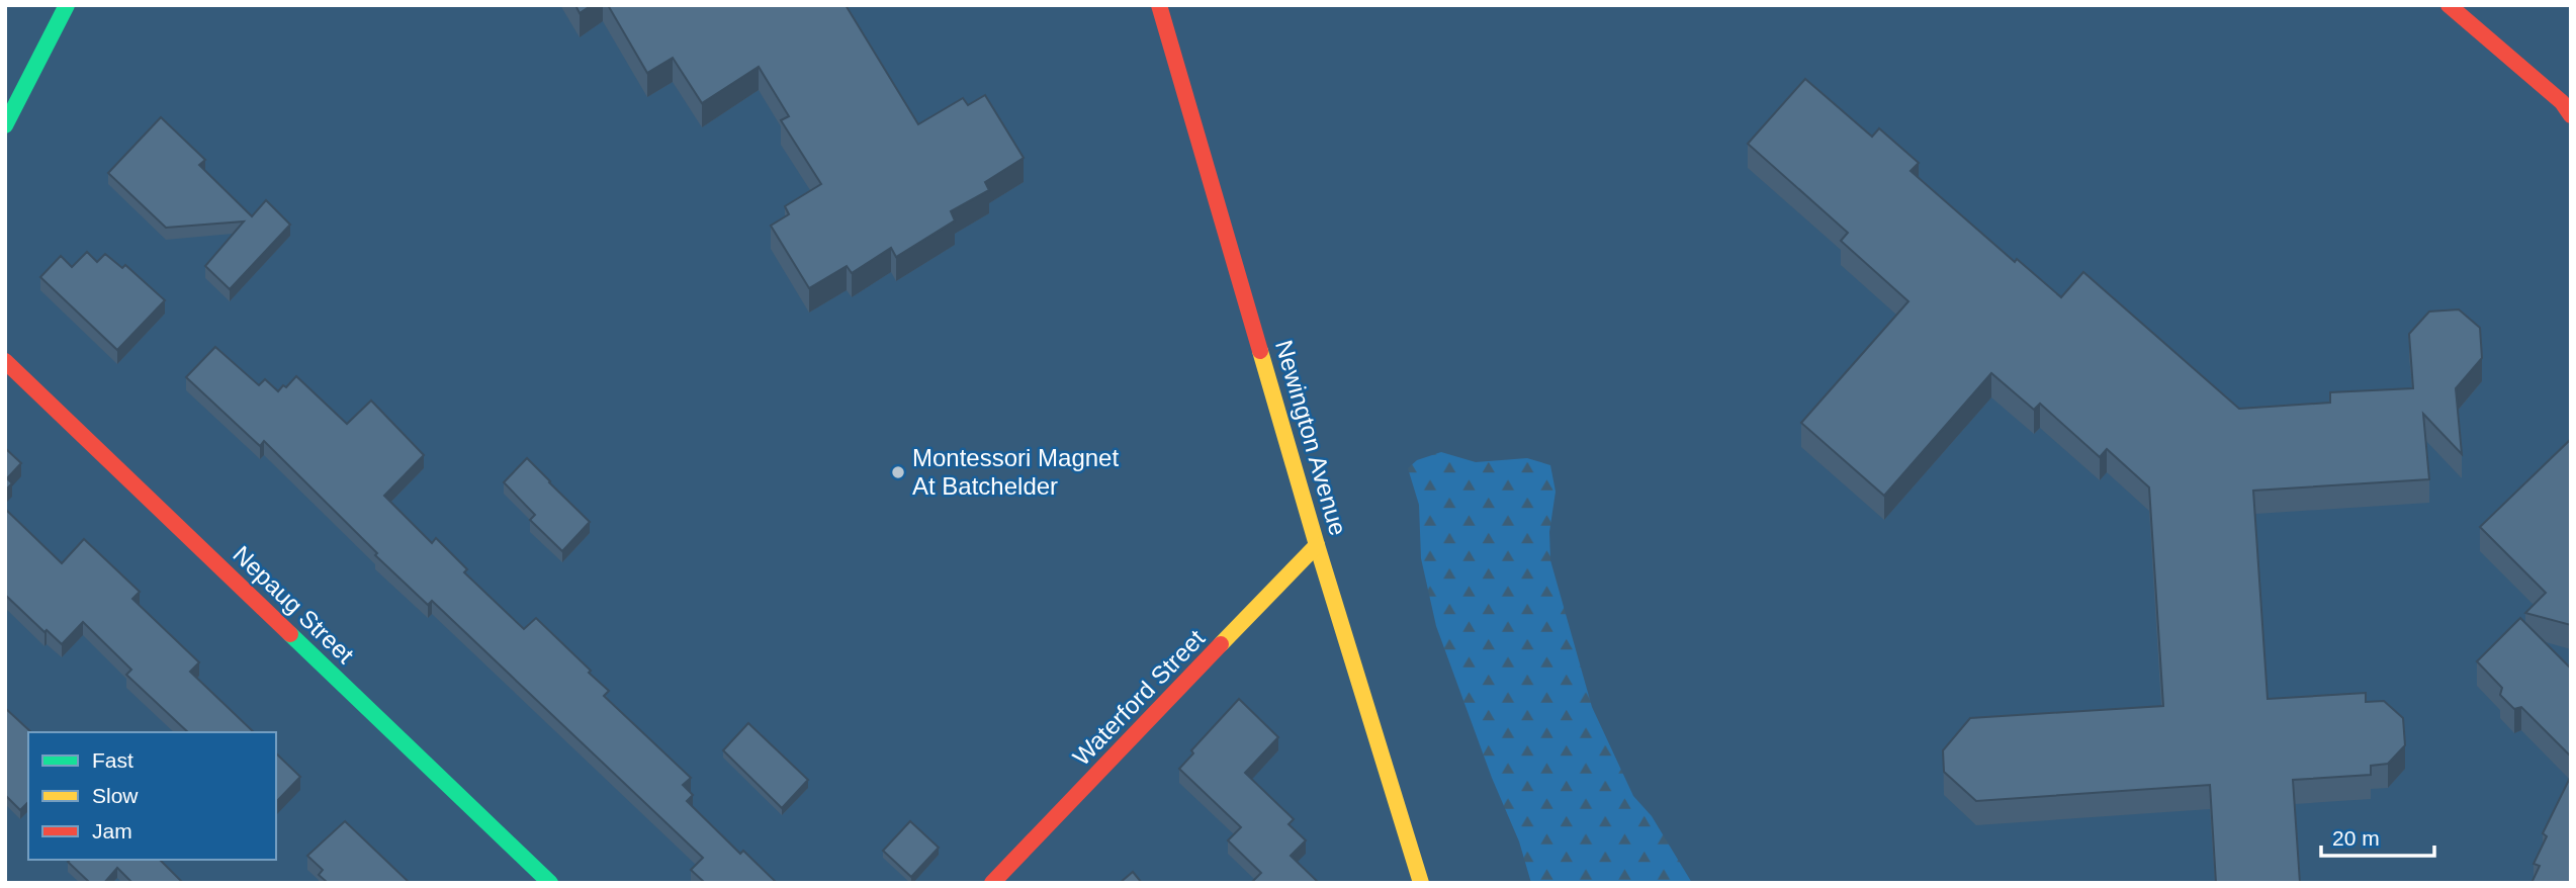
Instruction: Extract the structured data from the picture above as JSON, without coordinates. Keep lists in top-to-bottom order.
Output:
{
  "streets": {
    "street": ["Newington Avenue", "Nepaug Street", "Waterford Street"]
  },
  "crossings": [
    ["Newington Avenue", "Waterford Street"]
  ],
  "places": ["Montessori Magnet At Batchelder"],
  "legend": ["Fast", "Slow", "Jam"],
  "scale_bar": "20 m"
}
